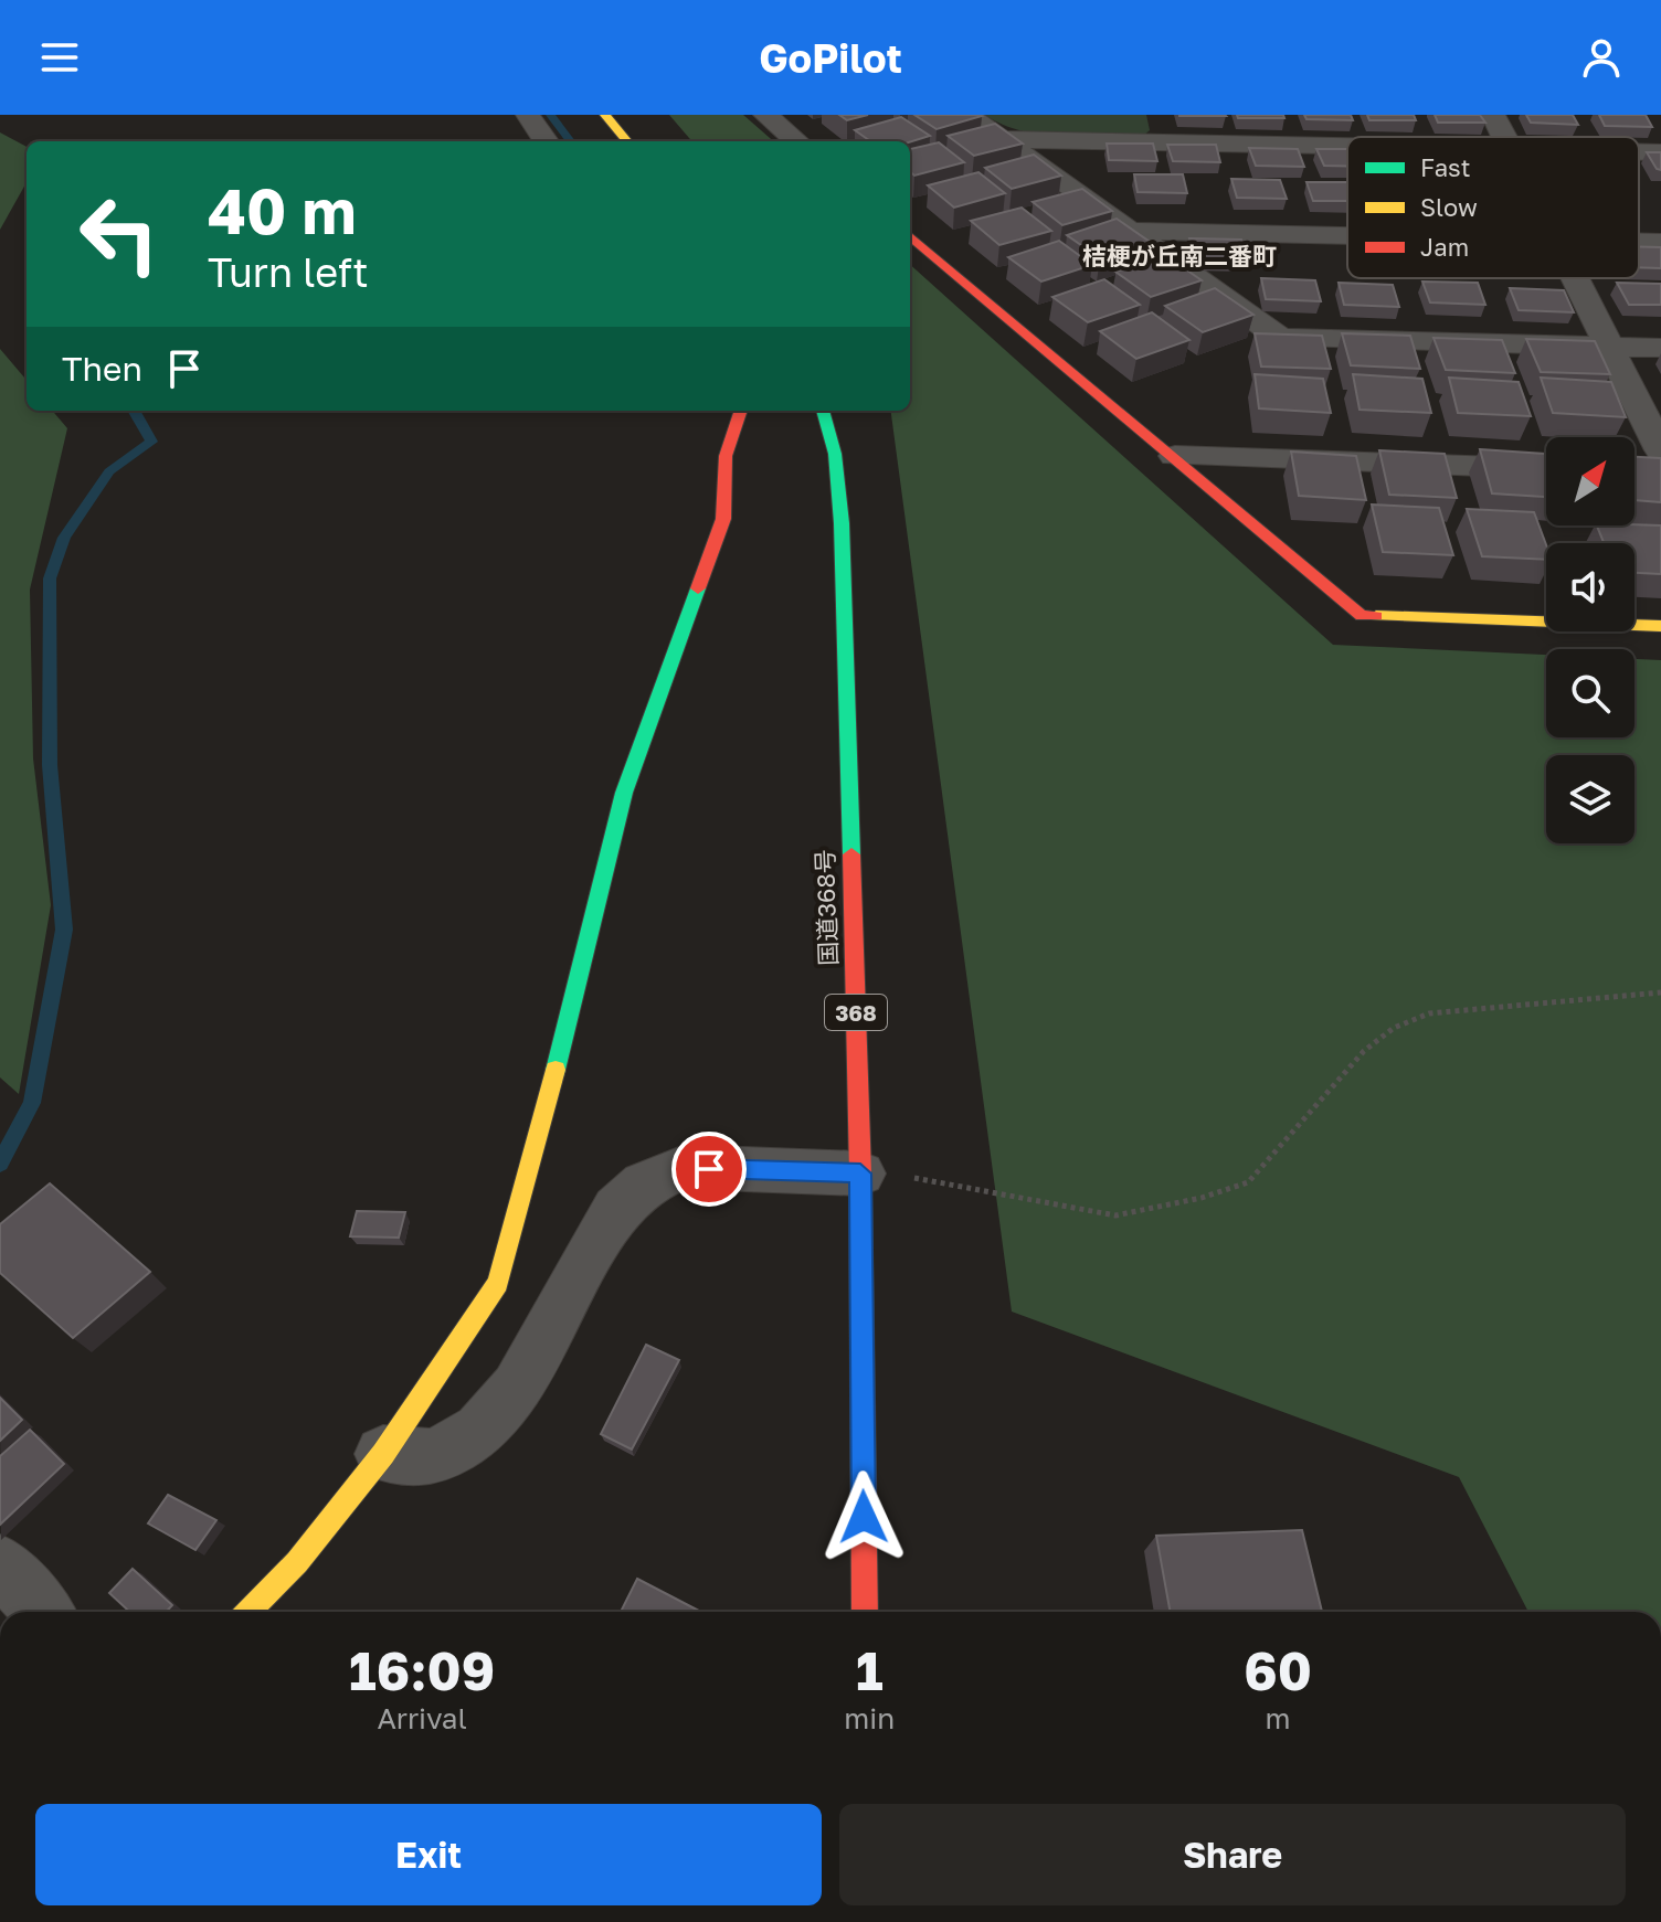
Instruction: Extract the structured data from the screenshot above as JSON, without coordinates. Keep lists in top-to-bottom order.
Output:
{
  "streets": {
    "main road": ["国道368号", "368"]
  },
  "districts": ["桔梗が丘南二番町"],
  "legend": ["Fast", "Slow", "Jam"],
  "north": "top right",
  "page": {
    "header": "GoPilot",
    "turn": ["40 m", "Turn left"],
    "then": "Then",
    "eta": [
      "16:09",
      "Arrival",
      "1",
      "min",
      "60",
      "m"
    ],
    "buttons": ["Exit", "Share"]
  }
}
